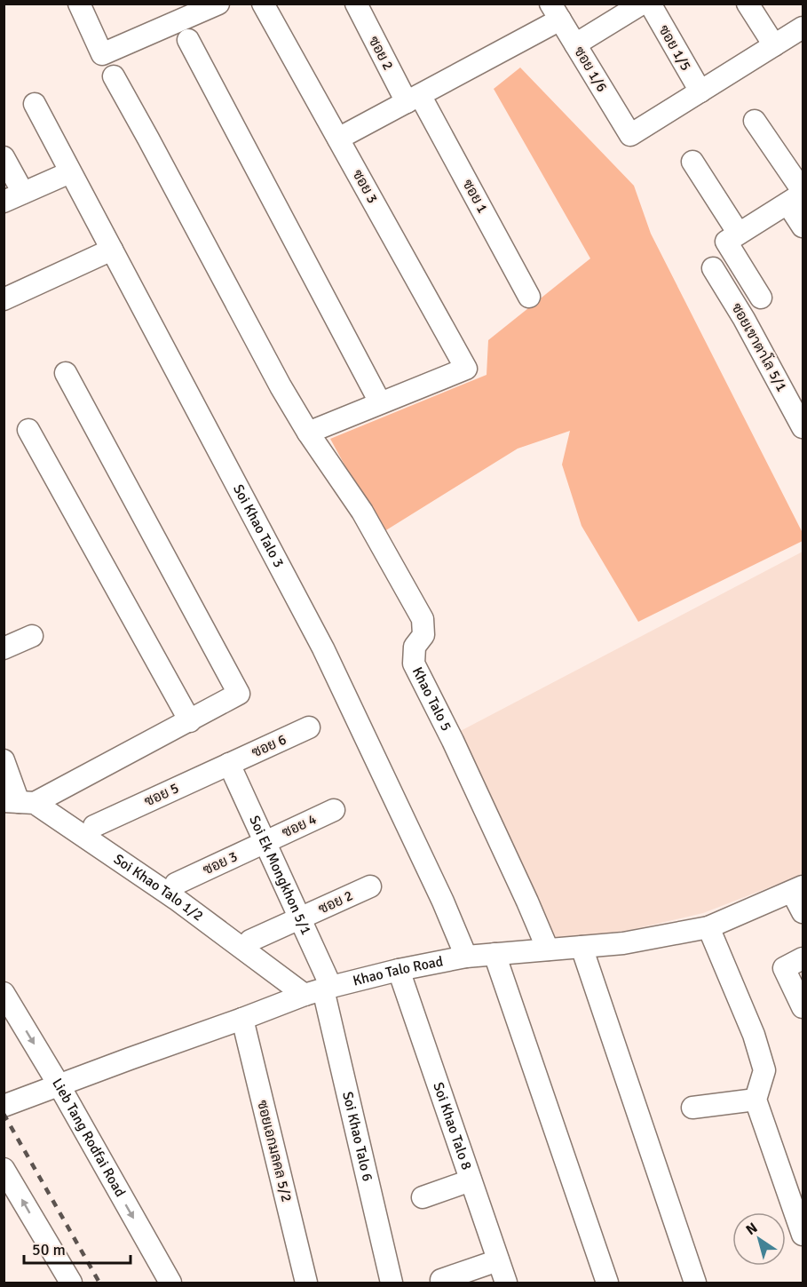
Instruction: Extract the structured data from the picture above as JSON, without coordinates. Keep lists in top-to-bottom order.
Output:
{
  "streets": {
    "street": [
      "ซอย 1/5",
      "ซอย 2",
      "ซอย 1/6",
      "ซอย 3",
      "ซอย 1",
      "ซอยเขาตาโล 5/1",
      "Soi Khao Talo 3",
      "Khao Talo 5",
      "ซอย 6",
      "ซอย 5",
      "ซอย 4",
      "Soi Ek Mongkhon 5/1",
      "Soi Khao Talo 1/2",
      "Khao Talo Road",
      "Soi Khao Talo 8",
      "Soi Khao Talo 6",
      "Lieb Tang Rodfai Road",
      "ซอยเอกมลคล 5/2"
    ]
  },
  "crossings": [
    ["ซอย 1/5", "ซอย 1/6"],
    ["ซอย 2", "ซอย 1"],
    ["ซอย 2", "Soi Ek Mongkhon 5/1"],
    ["ซอย 3", "ซอย 4"],
    ["ซอย 3", "Soi Ek Mongkhon 5/1"],
    ["Soi Khao Talo 3", "Khao Talo Road"],
    ["Khao Talo 5", "Khao Talo Road"],
    ["ซอย 6", "ซอย 5"],
    ["ซอย 6", "Soi Ek Mongkhon 5/1"],
    ["ซอย 5", "Soi Ek Mongkhon 5/1"],
    ["ซอย 4", "Soi Ek Mongkhon 5/1"],
    ["Soi Ek Mongkhon 5/1", "Soi Khao Talo 1/2"],
    ["Soi Ek Mongkhon 5/1", "Khao Talo Road"],
    ["Soi Ek Mongkhon 5/1", "Soi Khao Talo 6"],
    ["Soi Khao Talo 1/2", "Khao Talo Road"],
    ["Soi Khao Talo 1/2", "Soi Khao Talo 6"],
    ["Khao Talo Road", "Soi Khao Talo 8"],
    ["Khao Talo Road", "Soi Khao Talo 6"],
    ["Khao Talo Road", "Lieb Tang Rodfai Road"],
    ["Khao Talo Road", "ซอยเอกมลคล 5/2"]
  ],
  "scale_bar": "50 m",
  "north": "top left"
}
